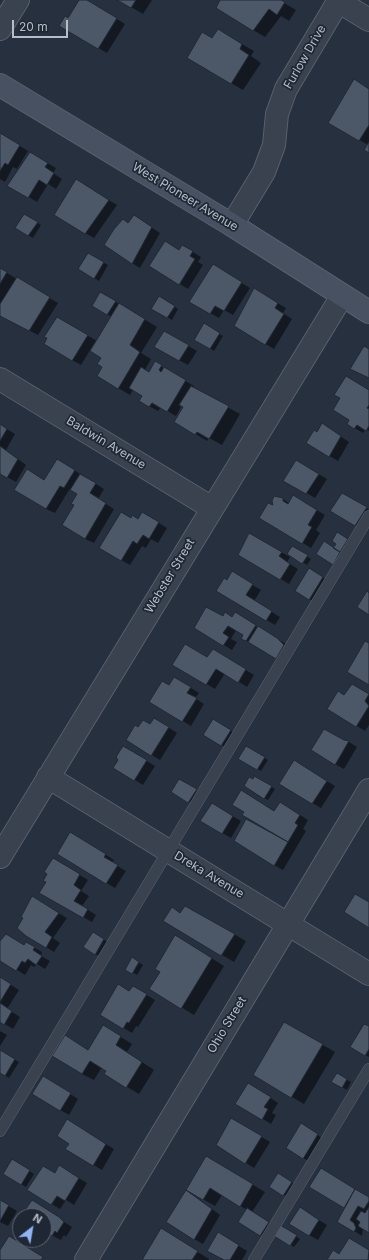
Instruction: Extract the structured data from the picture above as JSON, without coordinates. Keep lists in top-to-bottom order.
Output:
{
  "streets": {
    "street": [
      "Furlow Drive",
      "West Pioneer Avenue",
      "Baldwin Avenue",
      "Webster Street",
      "Dreka Avenue",
      "Ohio Street"
    ]
  },
  "crossings": [
    ["Furlow Drive", "West Pioneer Avenue"],
    ["West Pioneer Avenue", "Webster Street"],
    ["Baldwin Avenue", "Webster Street"],
    ["Webster Street", "Dreka Avenue"],
    ["Dreka Avenue", "Ohio Street"]
  ],
  "scale_bar": "20 m",
  "north": "top right"
}
